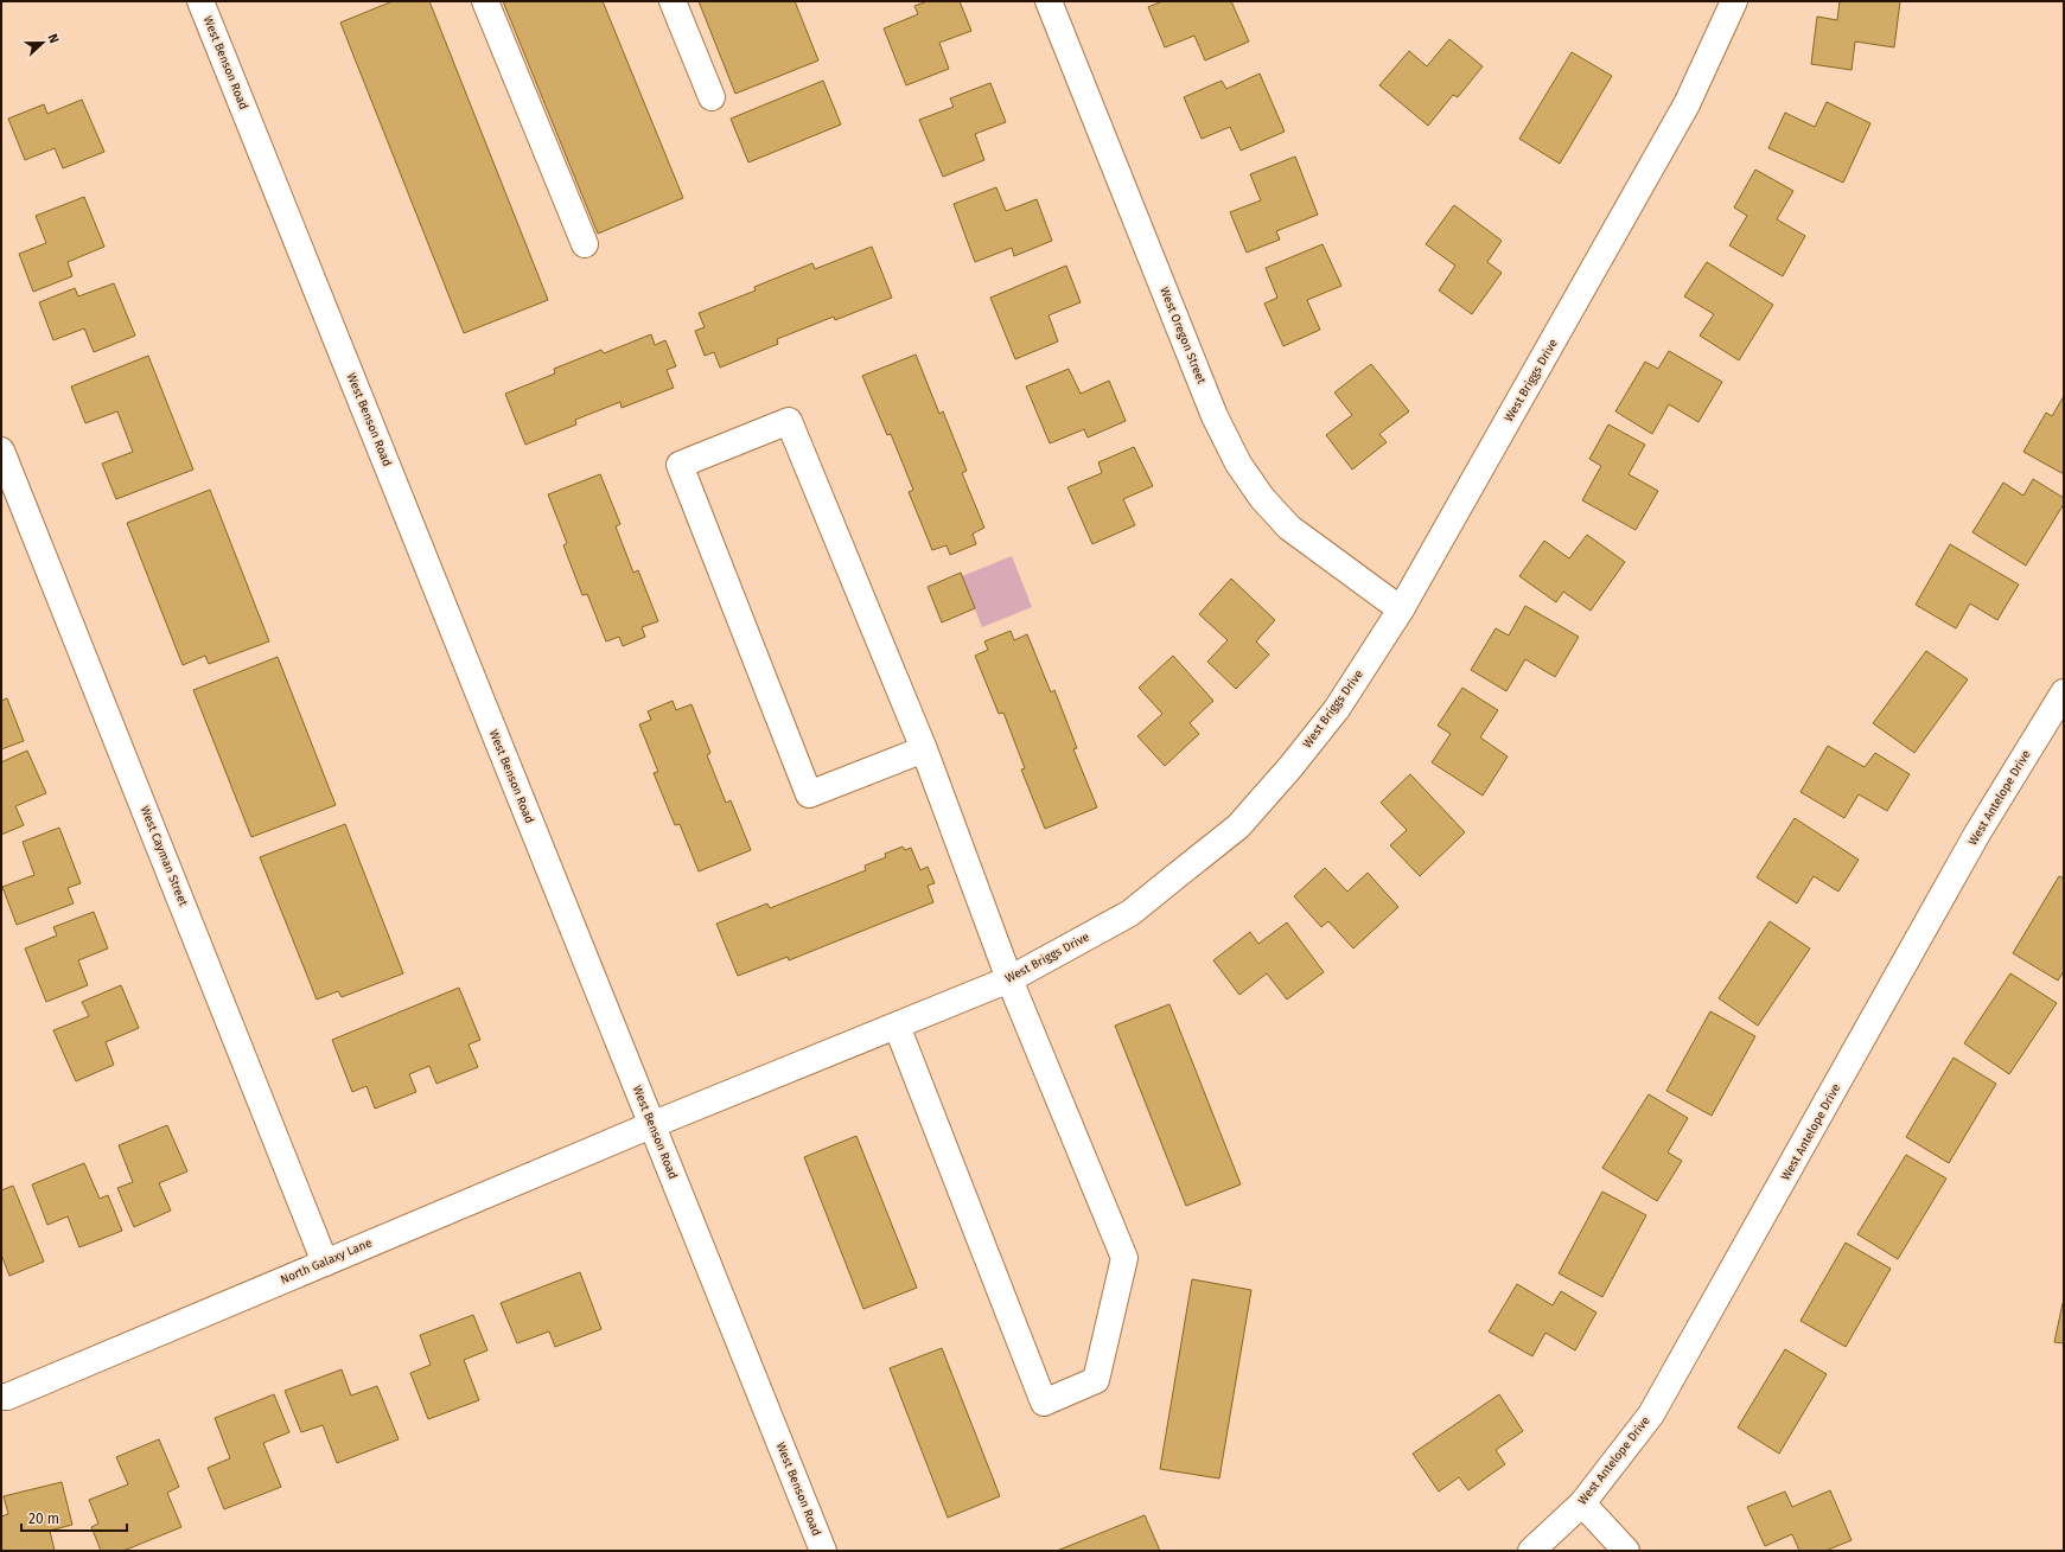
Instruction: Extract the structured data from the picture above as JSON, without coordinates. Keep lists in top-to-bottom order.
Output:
{
  "streets": {
    "street": [
      "West Benson Road",
      "West Oregon Street",
      "West Briggs Drive",
      "West Antelope Drive",
      "West Cayman Street",
      "North Galaxy Lane"
    ]
  },
  "crossings": [
    ["West Benson Road", "West Briggs Drive"],
    ["West Benson Road", "North Galaxy Lane"],
    ["West Oregon Street", "West Briggs Drive"],
    ["West Briggs Drive", "North Galaxy Lane"],
    ["West Cayman Street", "North Galaxy Lane"]
  ],
  "scale_bar": "20 m",
  "north": "right"
}
